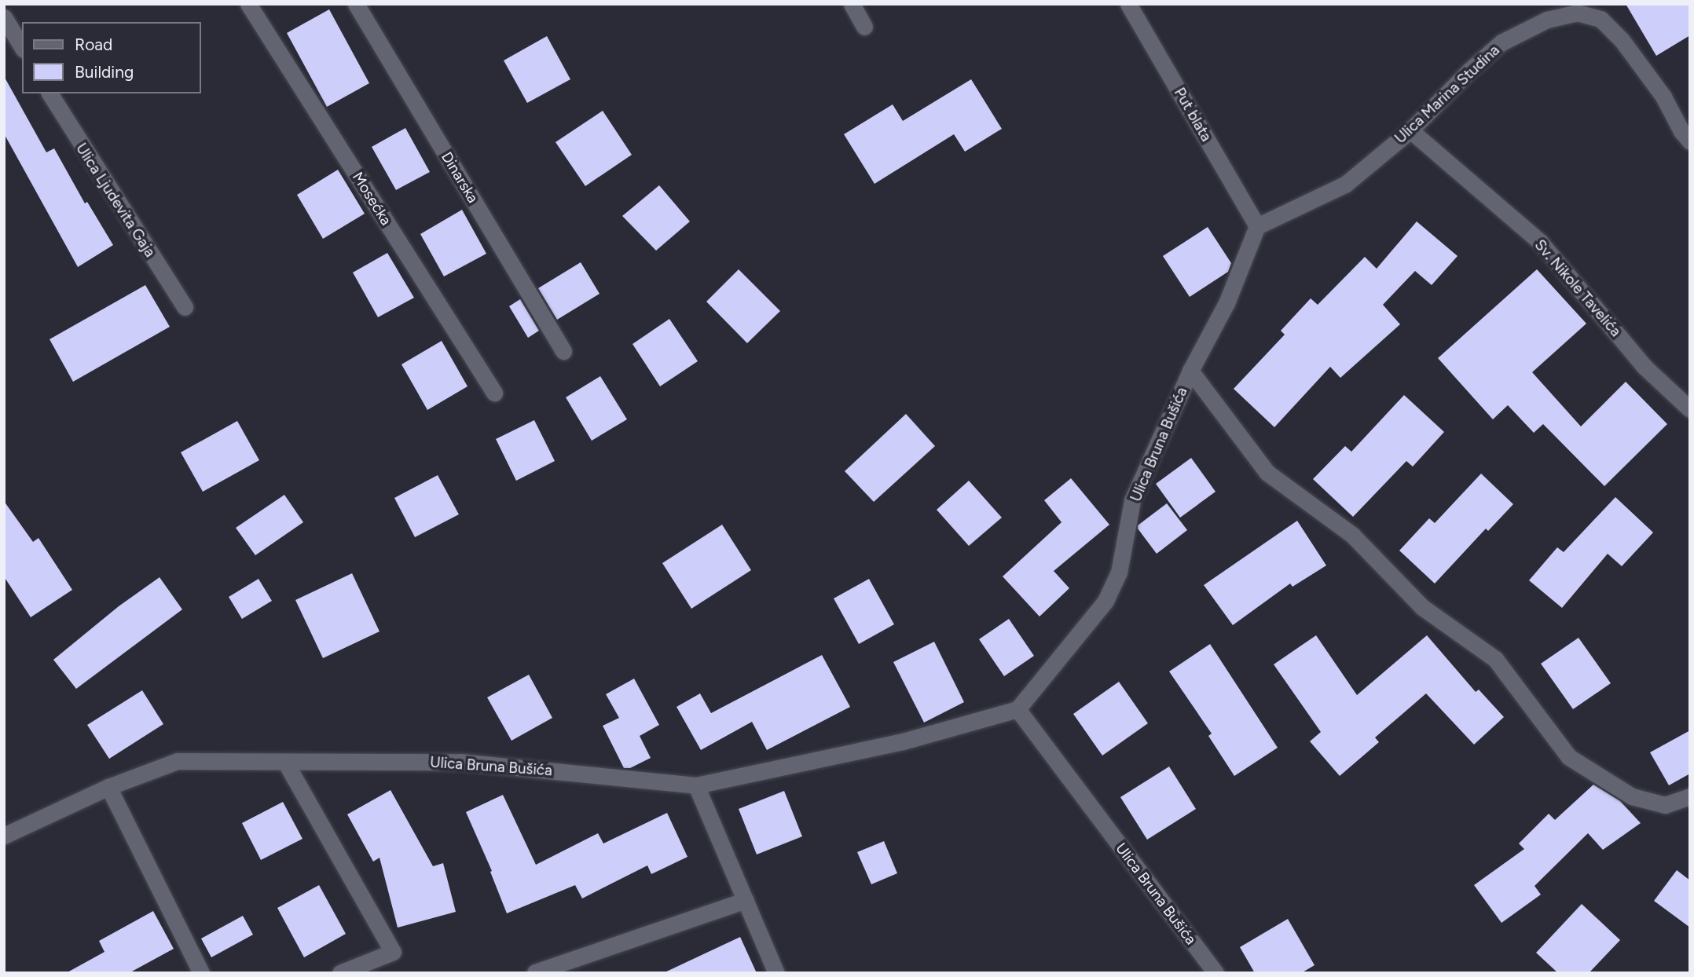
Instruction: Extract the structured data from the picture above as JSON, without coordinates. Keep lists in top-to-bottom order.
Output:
{
  "streets": {
    "street": [
      "Ulica Marina Studina",
      "Put blata",
      "Dinarska",
      "Mosećka",
      "Ulica Ljudevita Gaja",
      "Sv. Nikole Tavelića",
      "Ulica Bruna Bušića"
    ]
  },
  "crossings": [
    ["Ulica Marina Studina", "Put blata"],
    ["Ulica Marina Studina", "Sv. Nikole Tavelića"],
    ["Ulica Marina Studina", "Ulica Bruna Bušića"],
    ["Put blata", "Ulica Bruna Bušića"]
  ],
  "legend": ["Road", "Building"]
}
